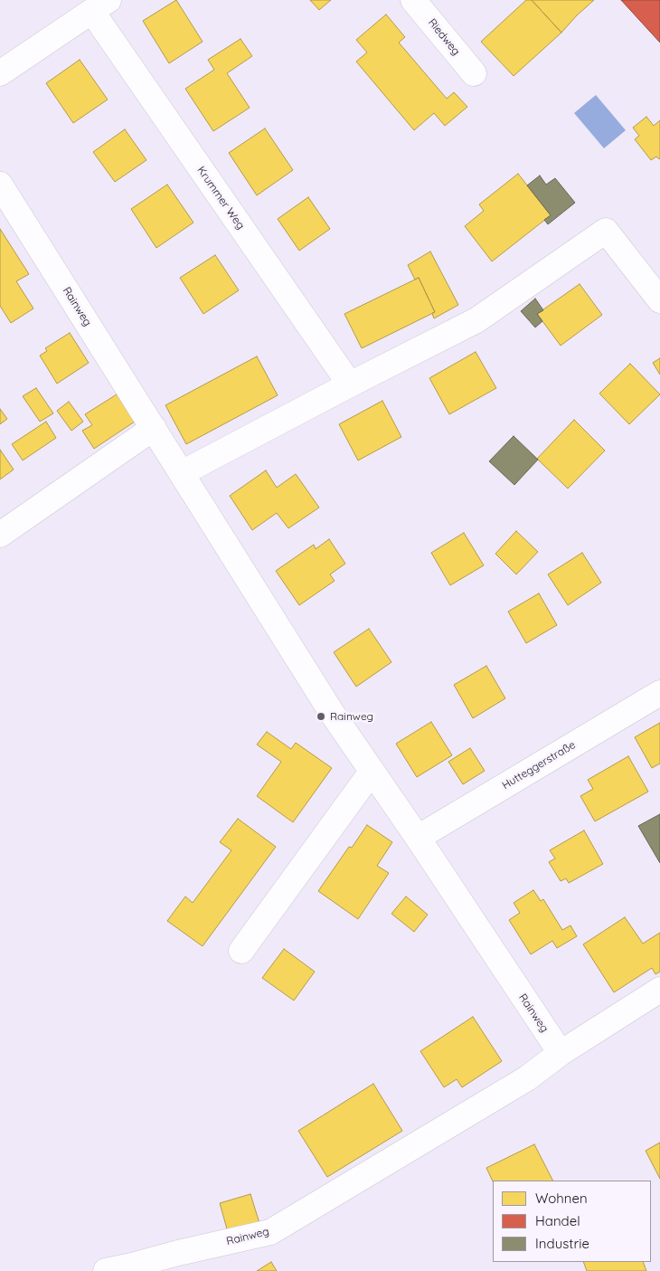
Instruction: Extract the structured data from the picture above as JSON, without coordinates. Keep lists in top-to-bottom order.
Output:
{
  "streets": {
    "street": [
      "Riedweg",
      "Krummer Weg",
      "Rainweg",
      "Hutteggerstraße"
    ]
  },
  "crossings": [
    ["Rainweg", "Hutteggerstraße"]
  ],
  "places": ["Rainweg"],
  "legend": ["Wohnen", "Handel", "Industrie"]
}
